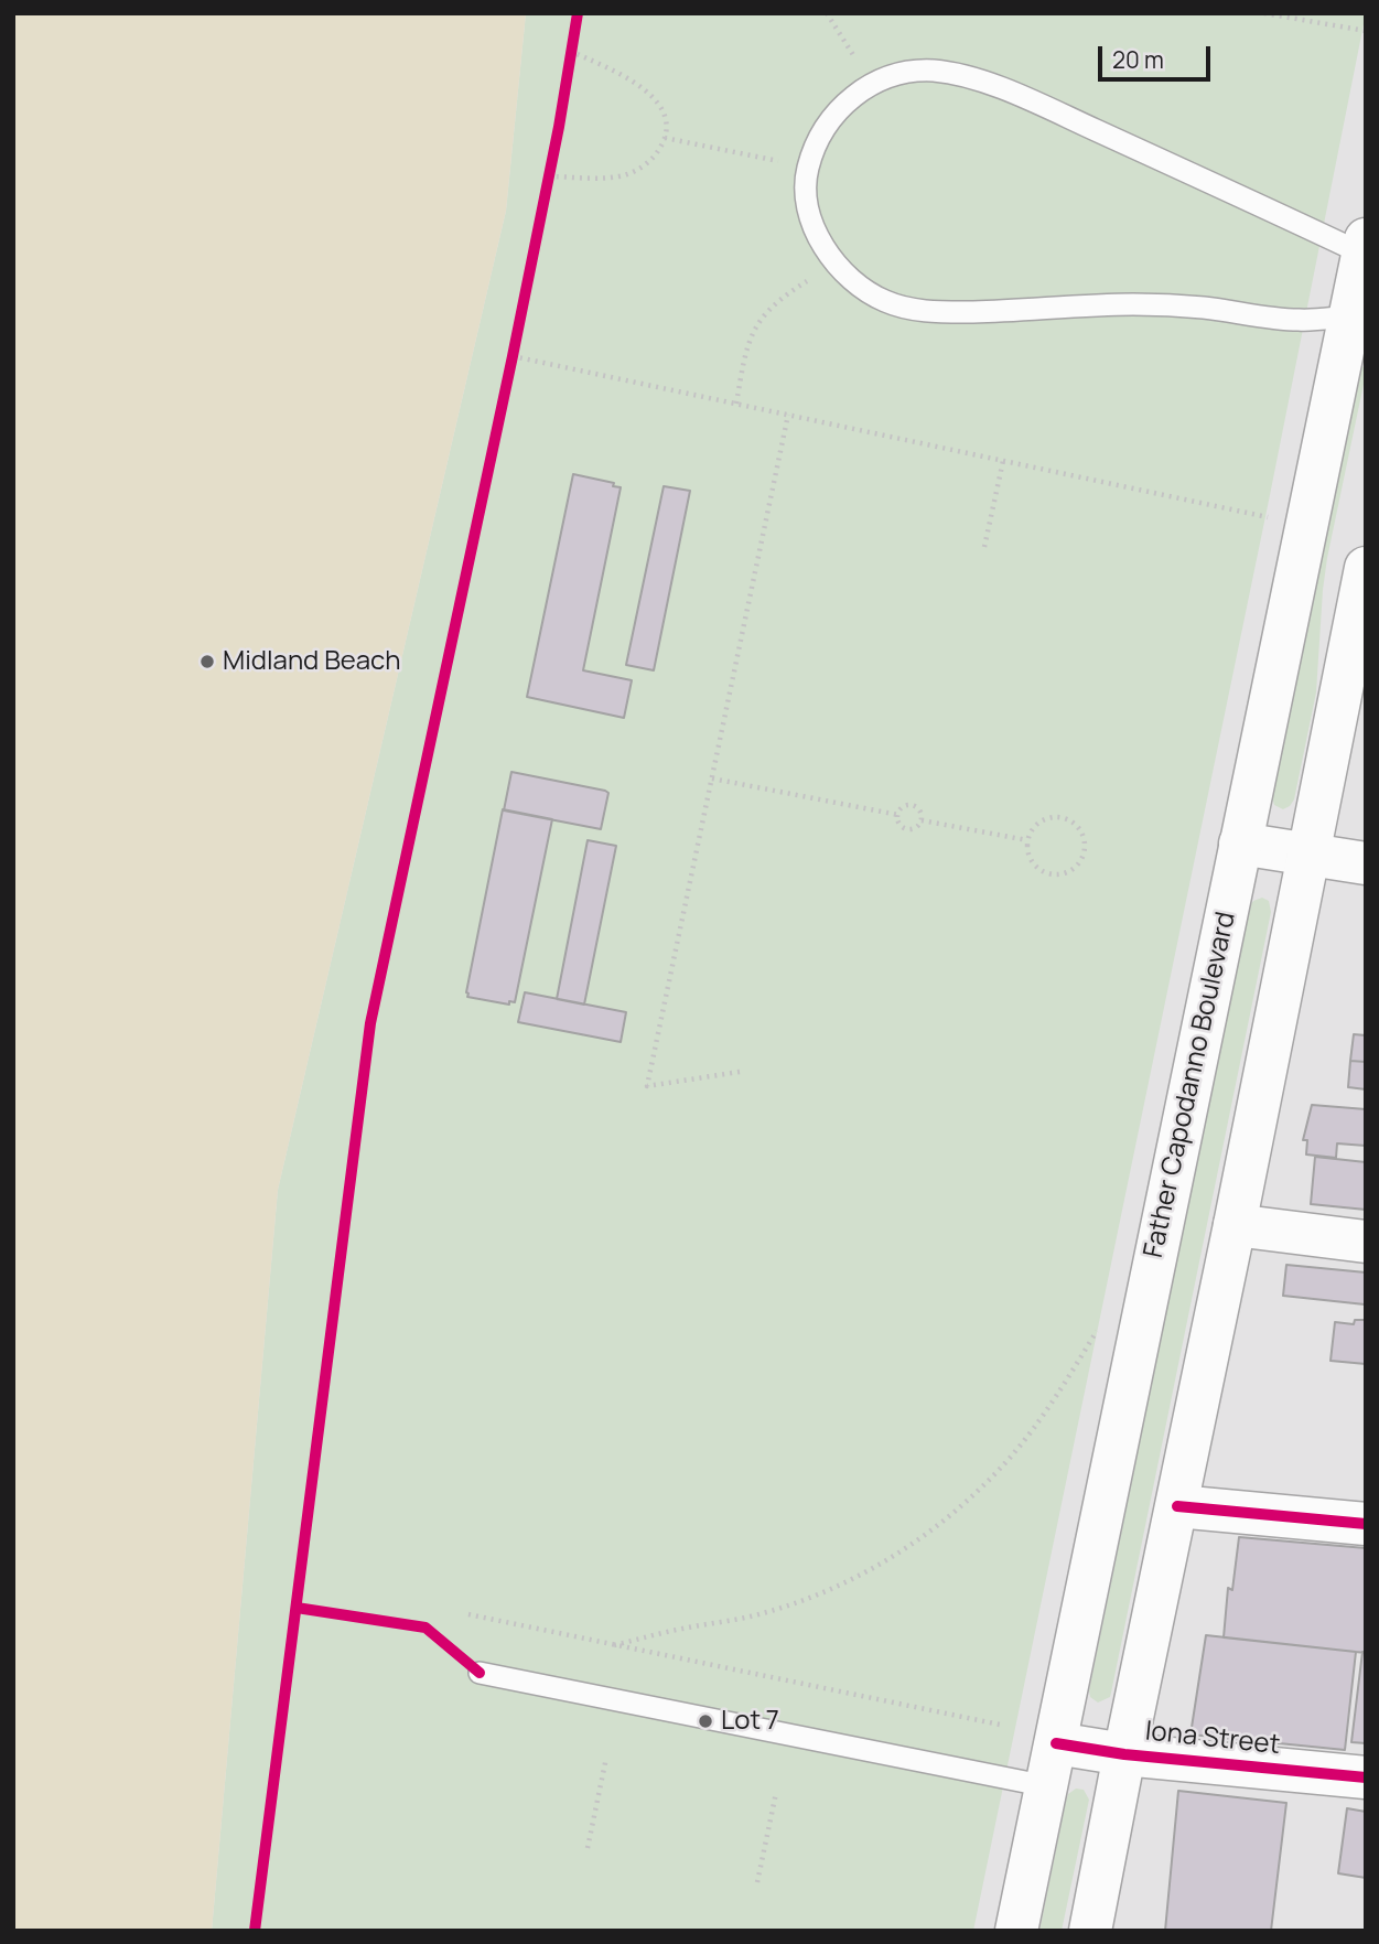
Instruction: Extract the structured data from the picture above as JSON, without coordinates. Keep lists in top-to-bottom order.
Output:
{
  "streets": {
    "main road": ["Father Capodanno Boulevard", "Iona Street"]
  },
  "crossings": [
    ["Father Capodanno Boulevard", "Iona Street"]
  ],
  "places": ["Midland Beach", "Lot 7"],
  "scale_bar": "20 m"
}
